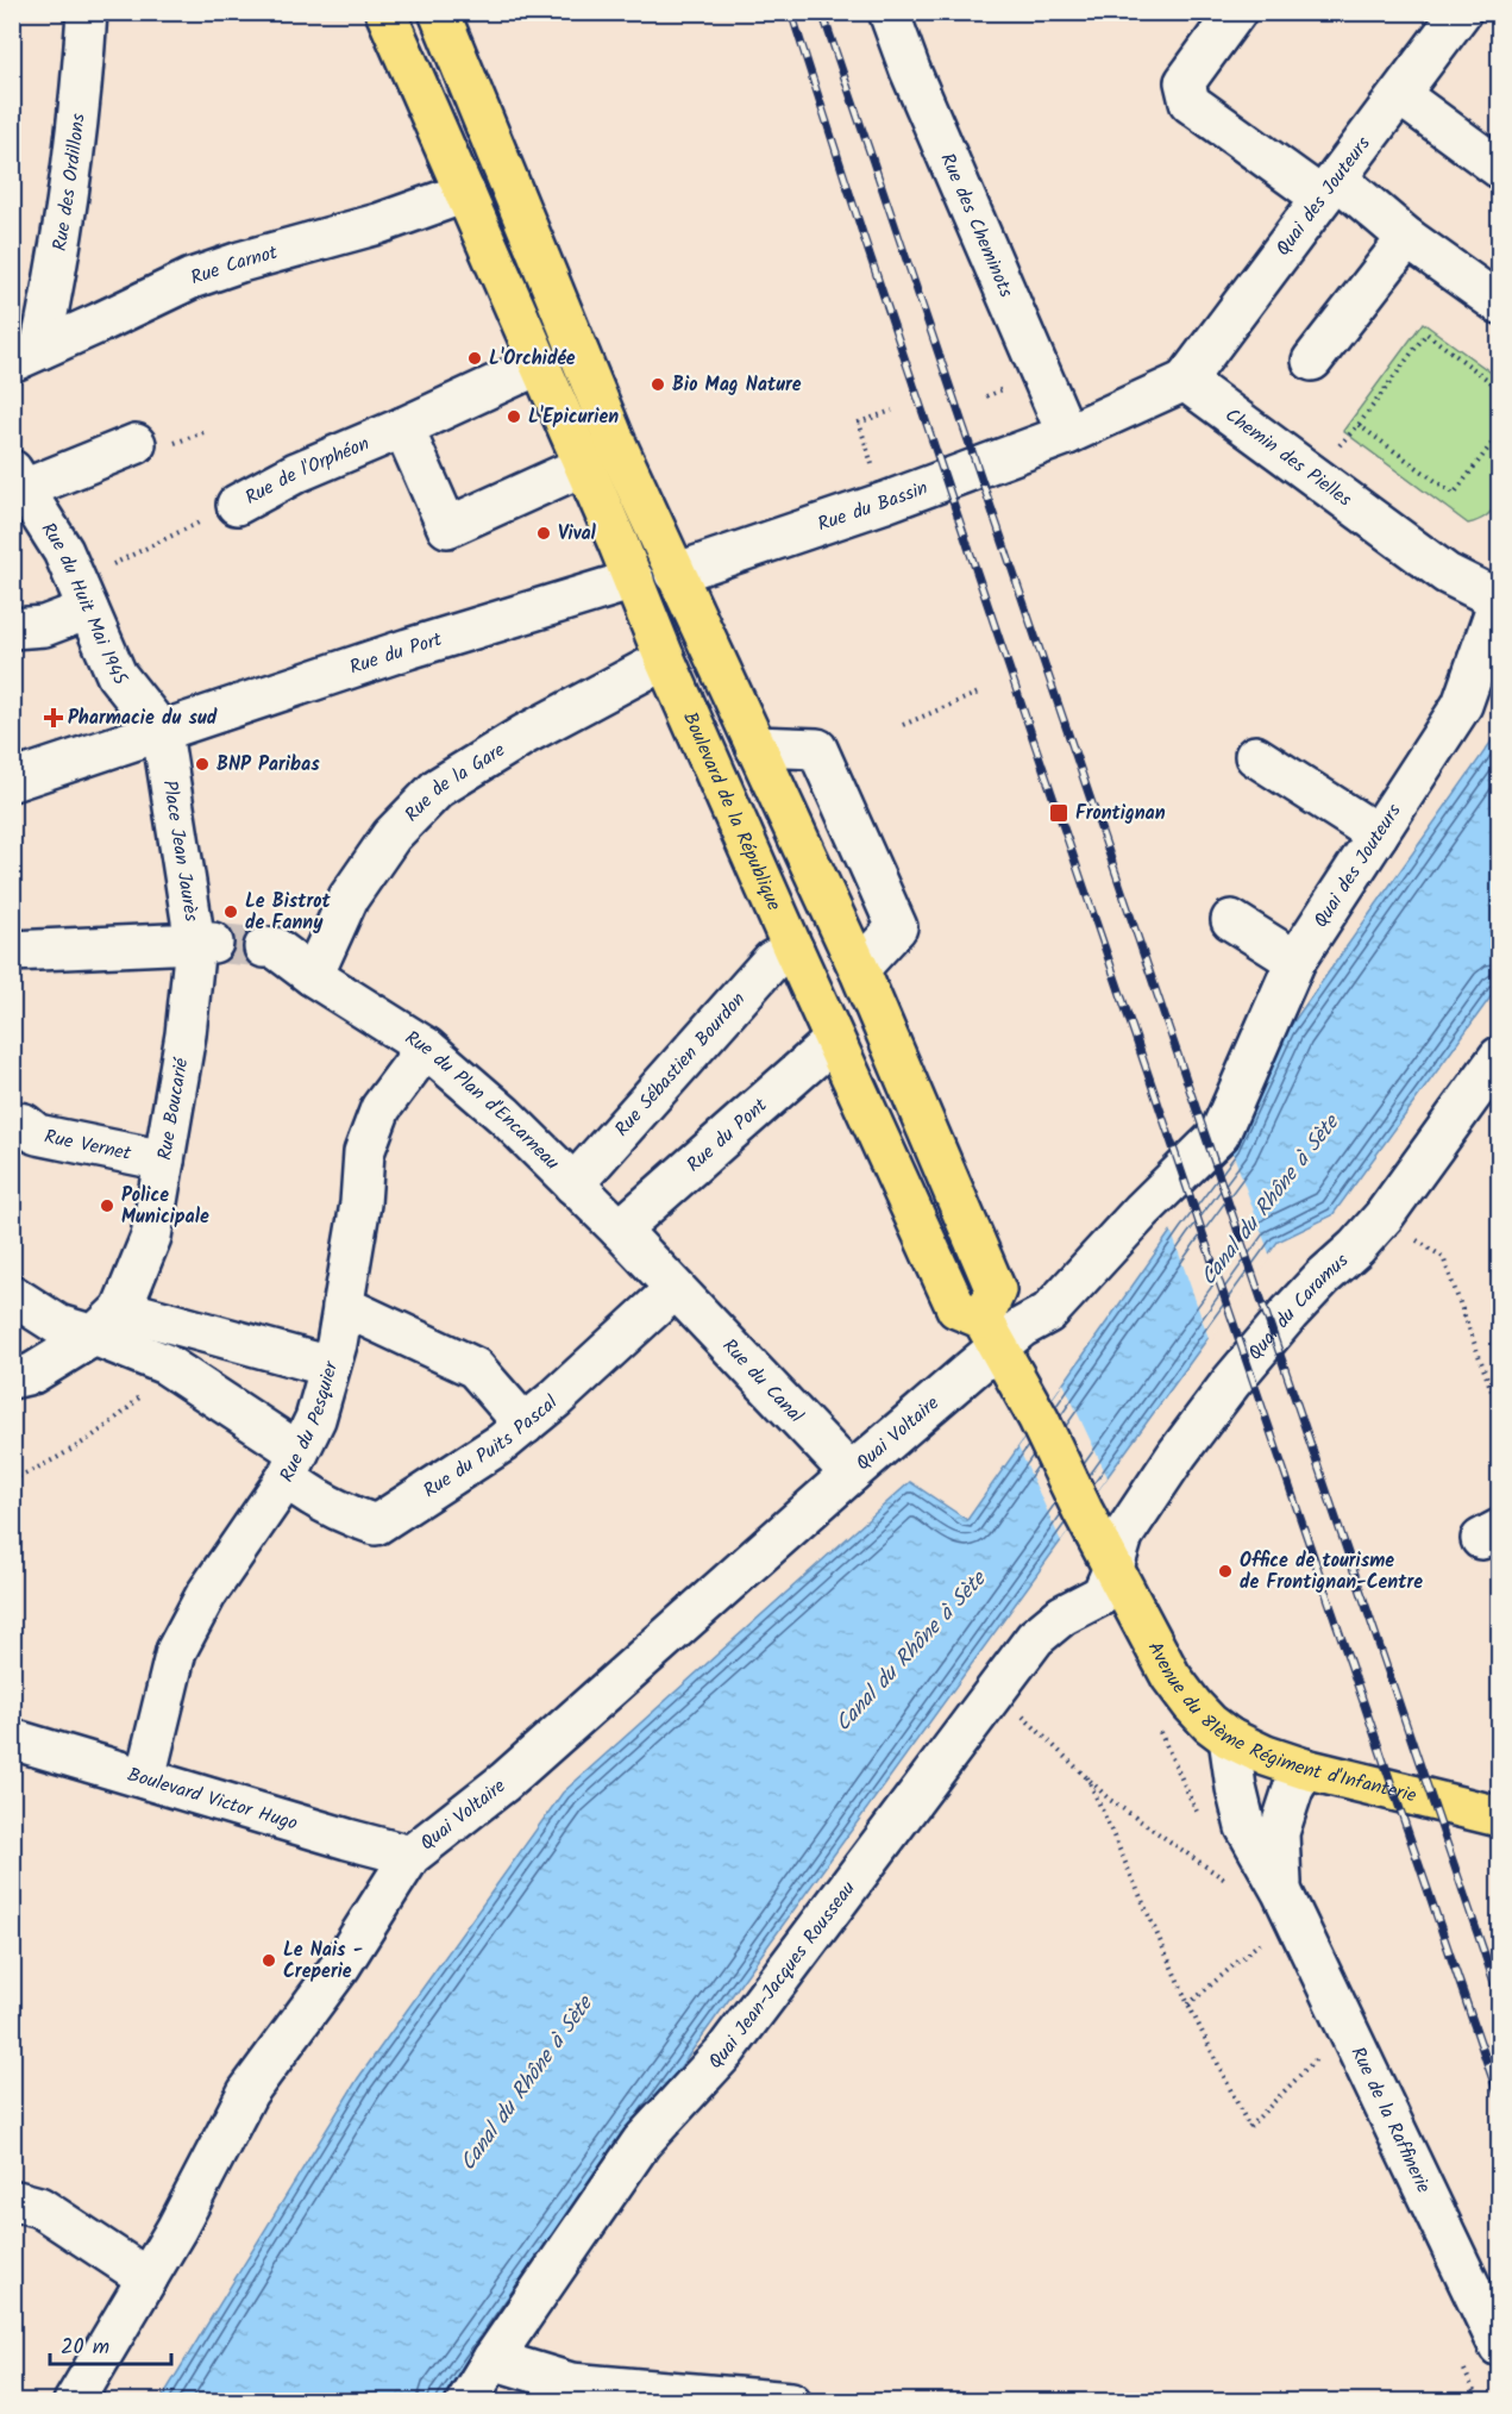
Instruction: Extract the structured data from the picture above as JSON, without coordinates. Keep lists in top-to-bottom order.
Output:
{
  "streets": {
    "main road": ["Boulevard de la République", "Avenue du 81ème Régiment d'Infanterie"],
    "street": [
      "Rue des Ordillons",
      "Quai des Jouteurs",
      "Rue des Cheminots",
      "Rue Carnot",
      "Chemin des Pielles",
      "Rue de l'Orphéon",
      "Rue du Bassin",
      "Rue du Huit Mai 1945",
      "Rue du Port",
      "Rue de la Gare",
      "Place Jean Jaurès",
      "Rue Sébastien Bourdon",
      "Rue du Plan d'Encarneau",
      "Rue Boucarié",
      "Rue du Pont",
      "Rue Vernet",
      "Quai du Caramus",
      "Rue du Canal",
      "Rue du Pesquier",
      "Quai Voltaire",
      "Rue du Puits Pascal",
      "Boulevard Victor Hugo",
      "Quai Jean-Jacques Rousseau",
      "Rue de la Raffinerie"
    ]
  },
  "crossings": [
    ["Rue des Ordillons", "Rue Carnot"],
    ["Quai des Jouteurs", "Chemin des Pielles"],
    ["Quai des Jouteurs", "Quai Voltaire"],
    ["Rue des Cheminots", "Rue du Bassin"],
    ["Rue Carnot", "Boulevard de la République"],
    ["Rue de l'Orphéon", "Rue du Huit Mai 1945"],
    ["Rue de l'Orphéon", "Boulevard de la République"],
    ["Rue du Huit Mai 1945", "Rue du Port"],
    ["Rue du Huit Mai 1945", "Place Jean Jaurès"],
    ["Rue du Port", "Boulevard de la République"],
    ["Rue du Port", "Place Jean Jaurès"],
    ["Rue de la Gare", "Boulevard de la République"],
    ["Rue de la Gare", "Rue du Plan d'Encarneau"],
    ["Boulevard de la République", "Rue Sébastien Bourdon"],
    ["Boulevard de la République", "Rue du Pont"],
    ["Boulevard de la République", "Quai Voltaire"],
    ["Boulevard de la République", "Avenue du 81ème Régiment d'Infanterie"],
    ["Place Jean Jaurès", "Rue Boucarié"],
    ["Rue Sébastien Bourdon", "Rue du Plan d'Encarneau"],
    ["Rue du Plan d'Encarneau", "Rue du Pont"],
    ["Rue du Plan d'Encarneau", "Rue du Canal"],
    ["Rue du Plan d'Encarneau", "Rue du Pesquier"],
    ["Rue du Plan d'Encarneau", "Rue du Puits Pascal"],
    ["Rue Boucarié", "Rue Vernet"],
    ["Quai du Caramus", "Avenue du 81ème Régiment d'Infanterie"],
    ["Quai du Caramus", "Quai Jean-Jacques Rousseau"],
    ["Rue du Canal", "Quai Voltaire"],
    ["Rue du Canal", "Rue du Puits Pascal"],
    ["Rue du Pesquier", "Rue du Puits Pascal"],
    ["Rue du Pesquier", "Boulevard Victor Hugo"],
    ["Quai Voltaire", "Boulevard Victor Hugo"],
    ["Avenue du 81ème Régiment d'Infanterie", "Quai Jean-Jacques Rousseau"],
    ["Avenue du 81ème Régiment d'Infanterie", "Rue de la Raffinerie"]
  ],
  "water": ["Canal du Rhône à Sète"],
  "places": {
    "other": [
      "L'Orchidée",
      "Bio Mag Nature",
      "L'Epicurien",
      "Vival",
      "BNP Paribas",
      "Le Bistrot de Fanny",
      "Police Municipale",
      "Office de tourisme de Frontignan-Centre",
      "Le Nais - Creperie"
    ],
    "health": ["Pharmacie du sud"],
    "transit": ["Frontignan"]
  },
  "scale_bar": "20 m"
}
